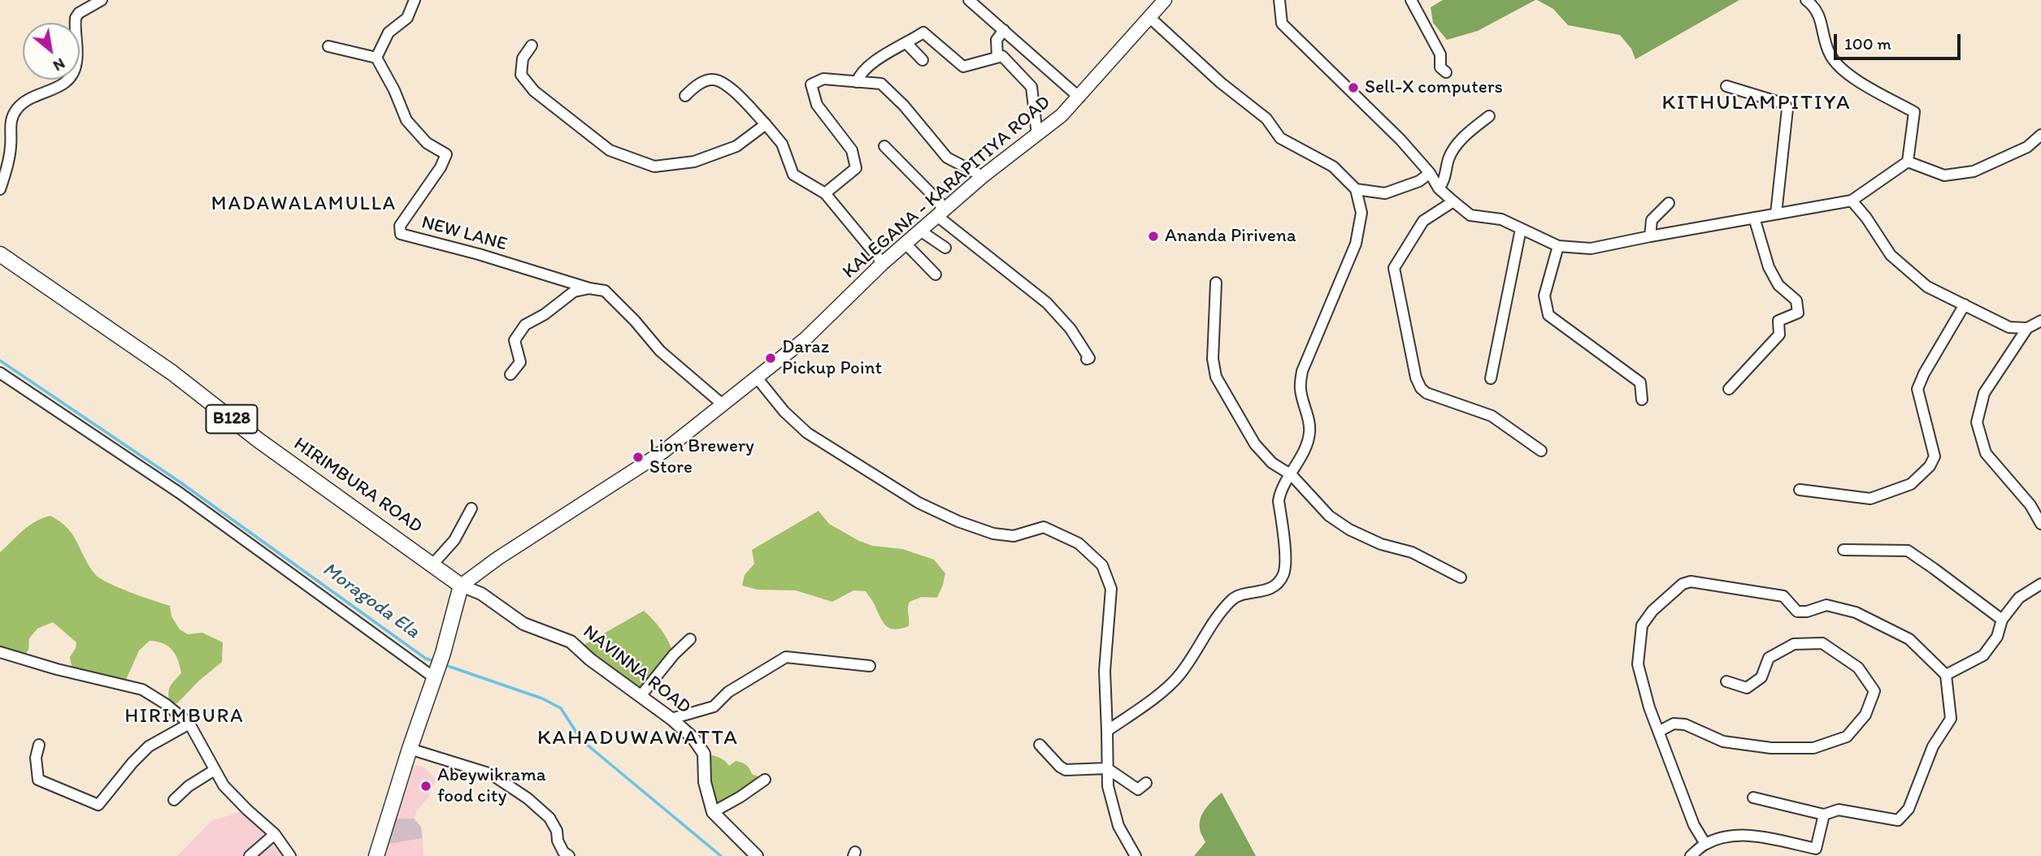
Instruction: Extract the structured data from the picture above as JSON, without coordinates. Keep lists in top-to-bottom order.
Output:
{
  "streets": {
    "main road": ["KALEGANA - KARAPITIYA ROAD", "B128", "HIRIMBURA ROAD"],
    "street": ["NEW LANE", "NAVINNA ROAD"]
  },
  "crossings": [
    ["KALEGANA - KARAPITIYA ROAD", "NEW LANE"],
    ["KALEGANA - KARAPITIYA ROAD", "HIRIMBURA ROAD"],
    ["KALEGANA - KARAPITIYA ROAD", "NAVINNA ROAD"],
    ["HIRIMBURA ROAD", "NAVINNA ROAD"]
  ],
  "districts": [
    "KITHULAMPITIYA",
    "MADAWALAMULLA",
    "HIRIMBURA",
    "KAHADUWAWATTA"
  ],
  "water": ["Moragoda Ela"],
  "places": [
    "Sell-X computers",
    "Ananda Pirivena",
    "Daraz Pickup Point",
    "Lion Brewery Store",
    "Abeywikrama food city"
  ],
  "scale_bar": "100 m",
  "north": "bottom right"
}
